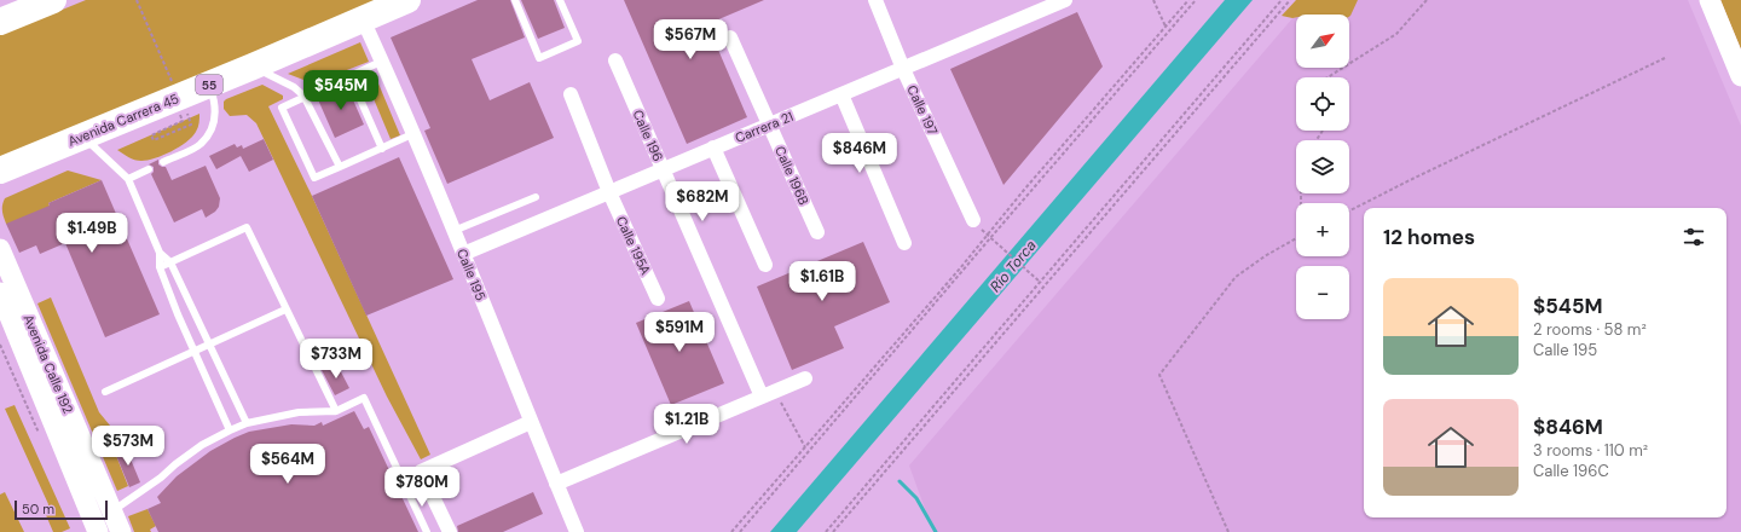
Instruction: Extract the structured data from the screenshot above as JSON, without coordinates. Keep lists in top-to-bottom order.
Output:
{
  "streets": {
    "highway": ["55", "Avenida Carrera 45"],
    "main road": ["Avenida Calle 192"],
    "street": [
      "Calle 197",
      "Carrera 21",
      "Calle 196",
      "Calle 196B",
      "Calle 195A",
      "Calle 195"
    ]
  },
  "crossings": [
    ["Calle 197", "Carrera 21"],
    ["Avenida Carrera 45", "Calle 195"],
    ["Carrera 21", "Calle 196"],
    ["Carrera 21", "Calle 196B"],
    ["Carrera 21", "Calle 195A"],
    ["Carrera 21", "Calle 195"]
  ],
  "water": ["Río Torca"],
  "scale_bar": "50 m",
  "north": "top right",
  "page": {
    "map_buttons": ["+", "−"],
    "price": [
      "$567M",
      "$545M",
      "$846M",
      "$682M",
      "$1.49B",
      "$1.61B",
      "$591M",
      "$733M",
      "$1.21B",
      "$573M",
      "$564M",
      "$780M"
    ],
    "heading": "12 homes",
    "list": [
      {
        "name": "$545M",
        "note": "2 rooms · 58 m² · Calle 195"
      },
      {
        "name": "$846M",
        "note": "3 rooms · 110 m² · Calle 196C"
      }
    ],
    "scale": "50 m"
  }
}
